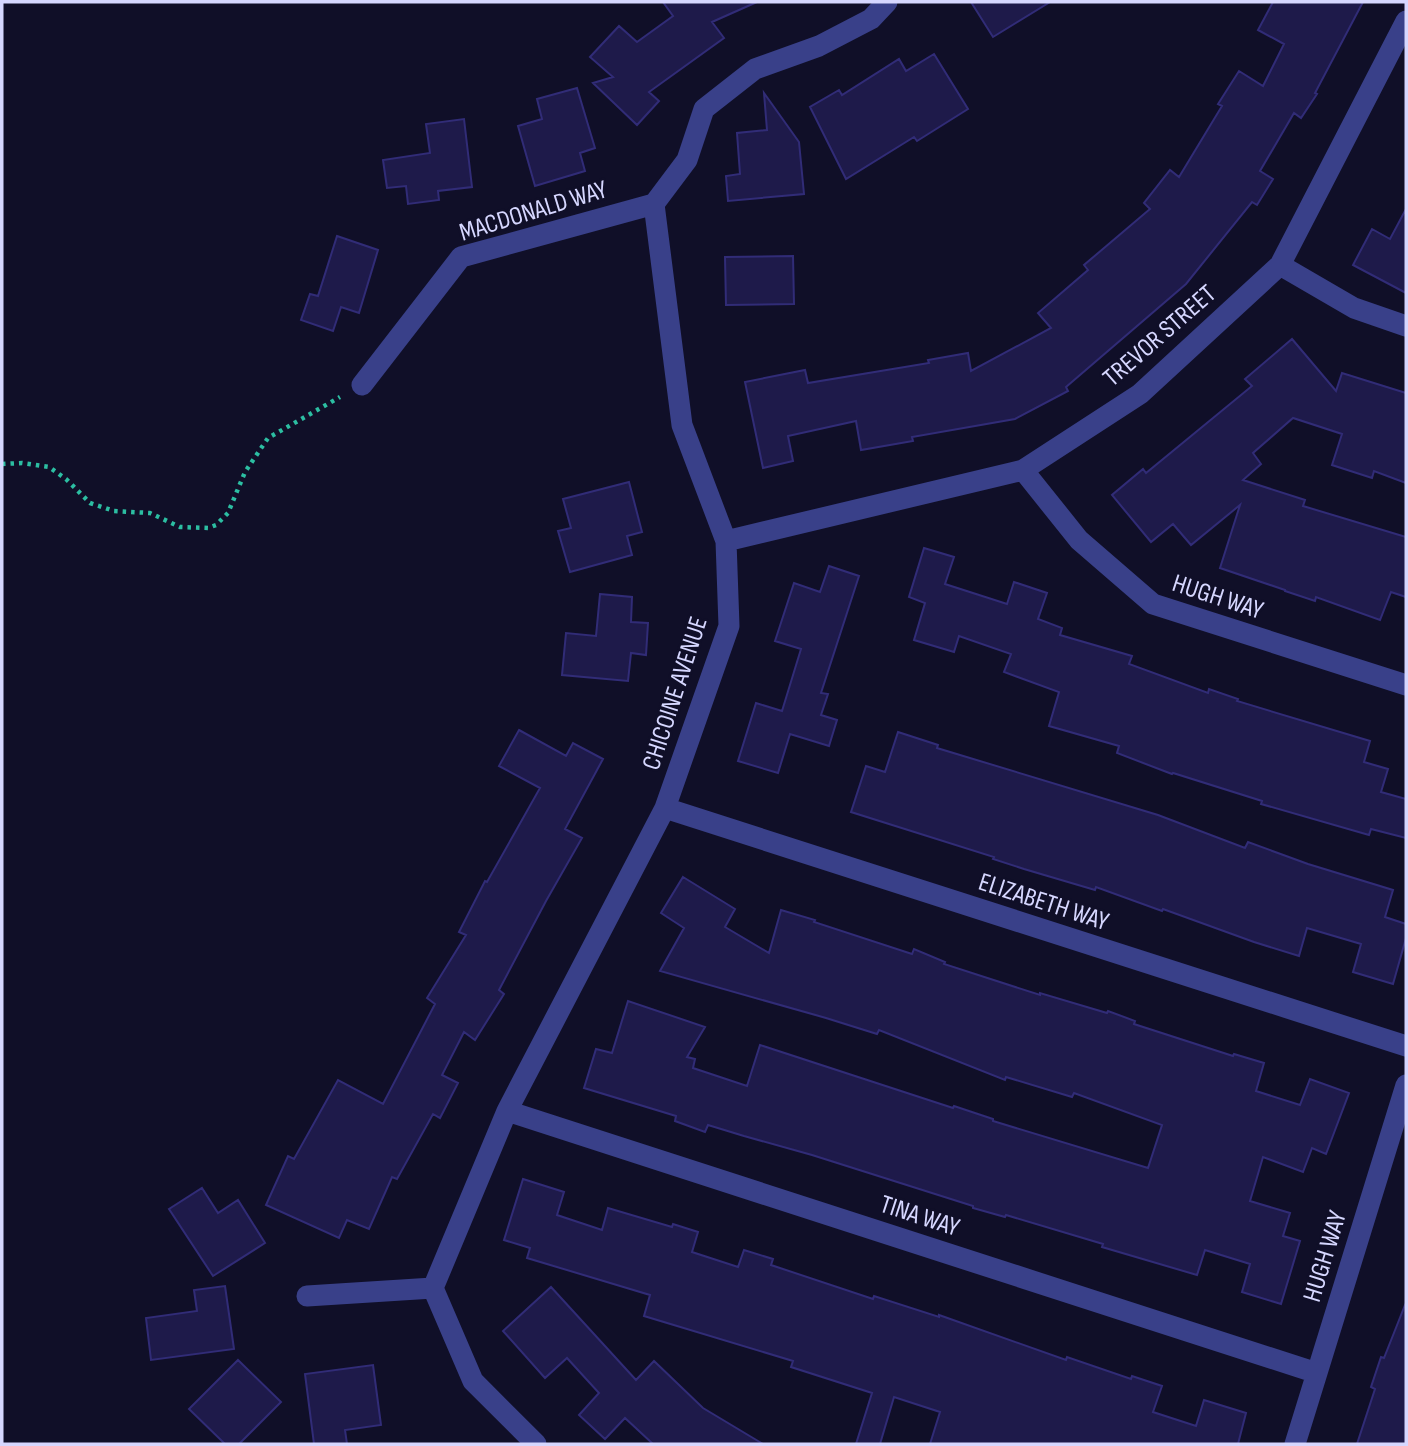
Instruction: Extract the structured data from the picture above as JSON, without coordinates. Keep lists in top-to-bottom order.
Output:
{
  "streets": {
    "street": [
      "MACDONALD WAY",
      "TREVOR STREET",
      "HUGH WAY",
      "CHICOINE AVENUE",
      "ELIZABETH WAY",
      "TINA WAY"
    ]
  },
  "crossings": [
    ["MACDONALD WAY", "CHICOINE AVENUE"],
    ["TREVOR STREET", "HUGH WAY"],
    ["TREVOR STREET", "CHICOINE AVENUE"],
    ["HUGH WAY", "TINA WAY"],
    ["CHICOINE AVENUE", "ELIZABETH WAY"],
    ["CHICOINE AVENUE", "TINA WAY"]
  ]
}
